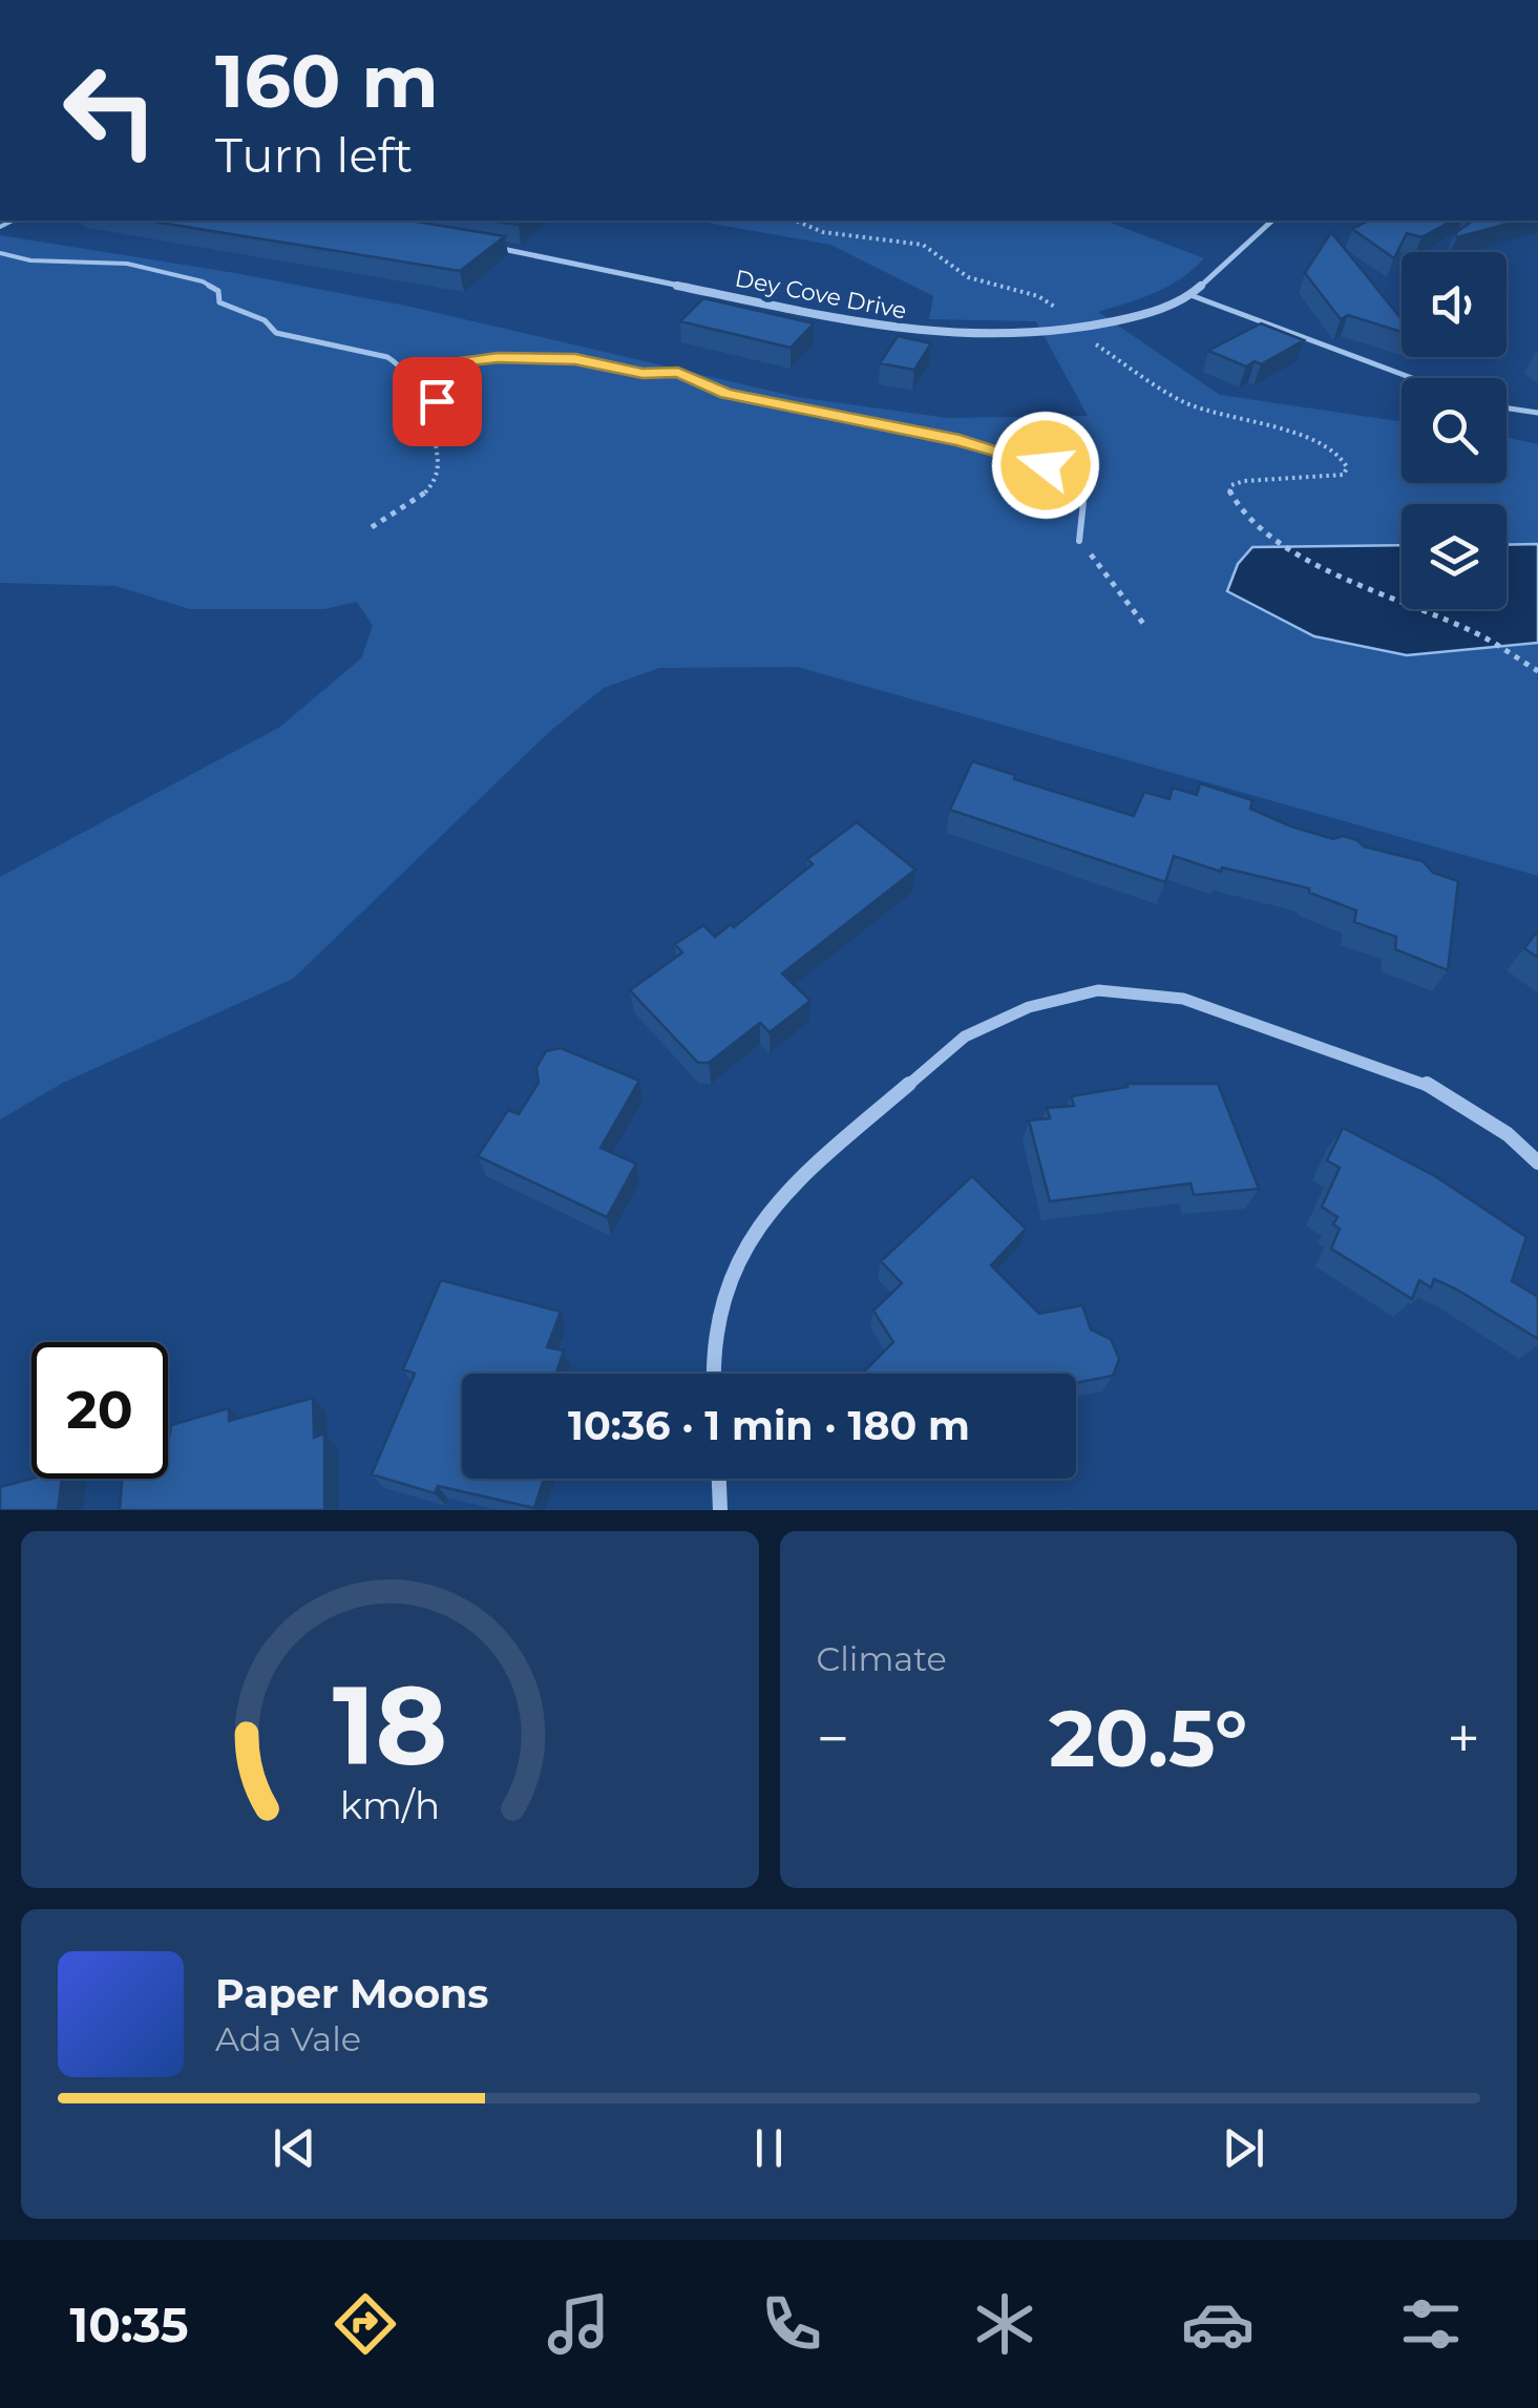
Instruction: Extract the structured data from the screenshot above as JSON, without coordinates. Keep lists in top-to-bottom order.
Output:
{
  "streets": {
    "street": ["Dey Cove Drive"]
  },
  "page": {
    "turn": ["160 m", "Turn left"],
    "limit": "20",
    "trip": "10:36 · 1 min · 180 m",
    "tile": "Climate",
    "heat": ["−", "20.5°", "+"],
    "song": ["Paper Moons", "Ada Vale"],
    "tabs": "10:35",
    "gauge": ["18", "km/h"]
  }
}
